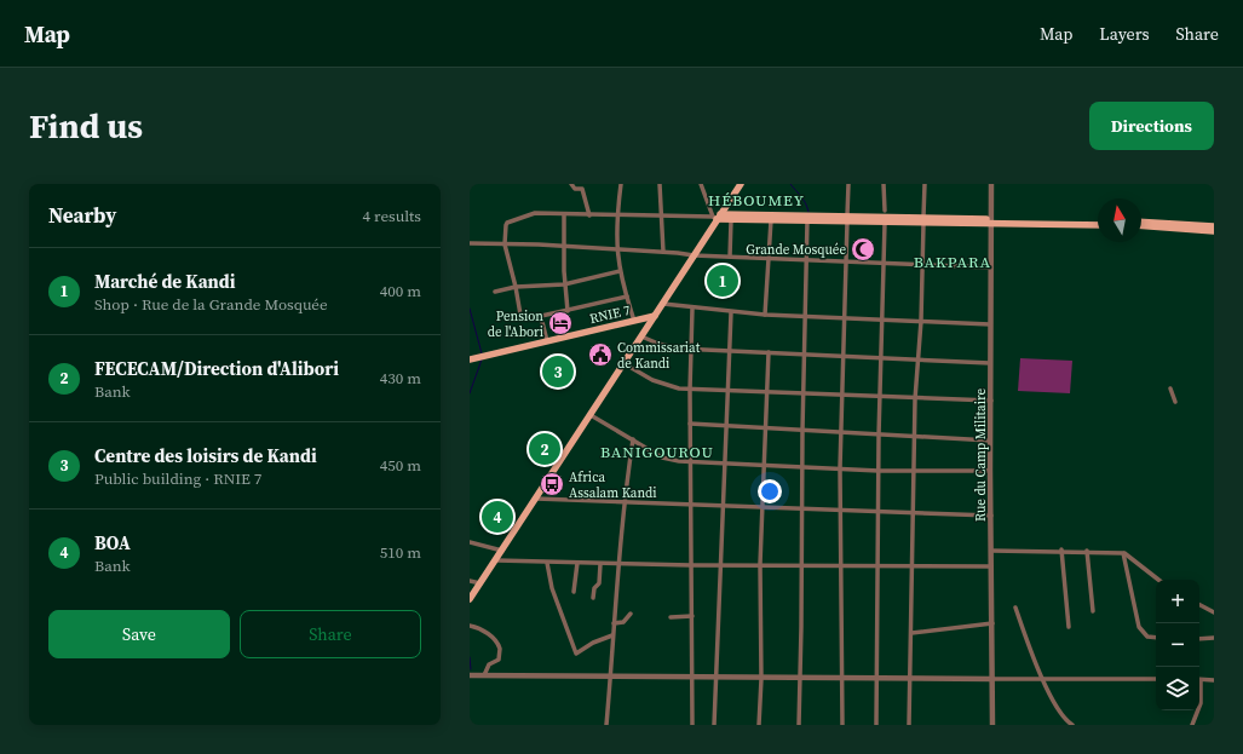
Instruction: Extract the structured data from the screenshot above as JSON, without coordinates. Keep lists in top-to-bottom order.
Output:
{
  "streets": {
    "main road": ["RNIE 7"],
    "street": ["Rue du Camp Militaire"]
  },
  "districts": ["HÉBOUMEY", "BAKPARA", "BANIGOUROU"],
  "places": {
    "mosque": ["Grande Mosquée"],
    "hotel": ["Pension de l'Abori"],
    "public building": ["Commissariat de Kandi"],
    "bus stop": ["Africa Assalam Kandi"]
  },
  "north": "top",
  "page": {
    "header": "Map",
    "nav": ["Map", "Layers", "Share"],
    "buttons": [
      "Directions",
      ["Save", "Share"]
    ],
    "title": "Find us",
    "heading": ["Nearby", "4 results"],
    "list": [
      {
        "mark": "1",
        "name": "Marché de Kandi",
        "note": "Shop · Rue de la Grande Mosquée",
        "value": "400 m"
      },
      {
        "mark": "2",
        "name": "FECECAM/Direction d'Alibori",
        "note": "Bank",
        "value": "430 m"
      },
      {
        "mark": "3",
        "name": "Centre des loisirs de Kandi",
        "note": "Public building · RNIE 7",
        "value": "450 m"
      },
      {
        "mark": "4",
        "name": "BOA",
        "note": "Bank",
        "value": "510 m"
      }
    ],
    "pins": [
      "1",
      "3",
      "2",
      "4"
    ],
    "map_buttons": ["+", "−"]
  }
}
